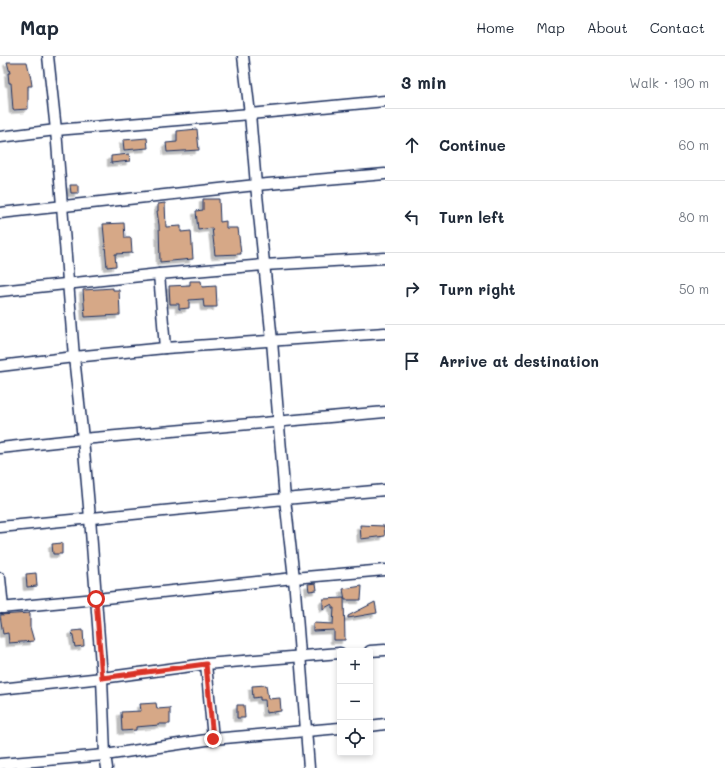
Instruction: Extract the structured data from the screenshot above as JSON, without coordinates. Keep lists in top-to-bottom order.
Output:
{
  "page": {
    "header": "Map",
    "nav": [
      "Home",
      "Map",
      "About",
      "Contact"
    ],
    "heading": ["3 min", "Walk · 190 m"],
    "list": [
      ["Continue", "60 m"],
      ["Turn left", "80 m"],
      ["Turn right", "50 m"],
      "Arrive at destination"
    ],
    "map_buttons": ["+", "−"]
  }
}
